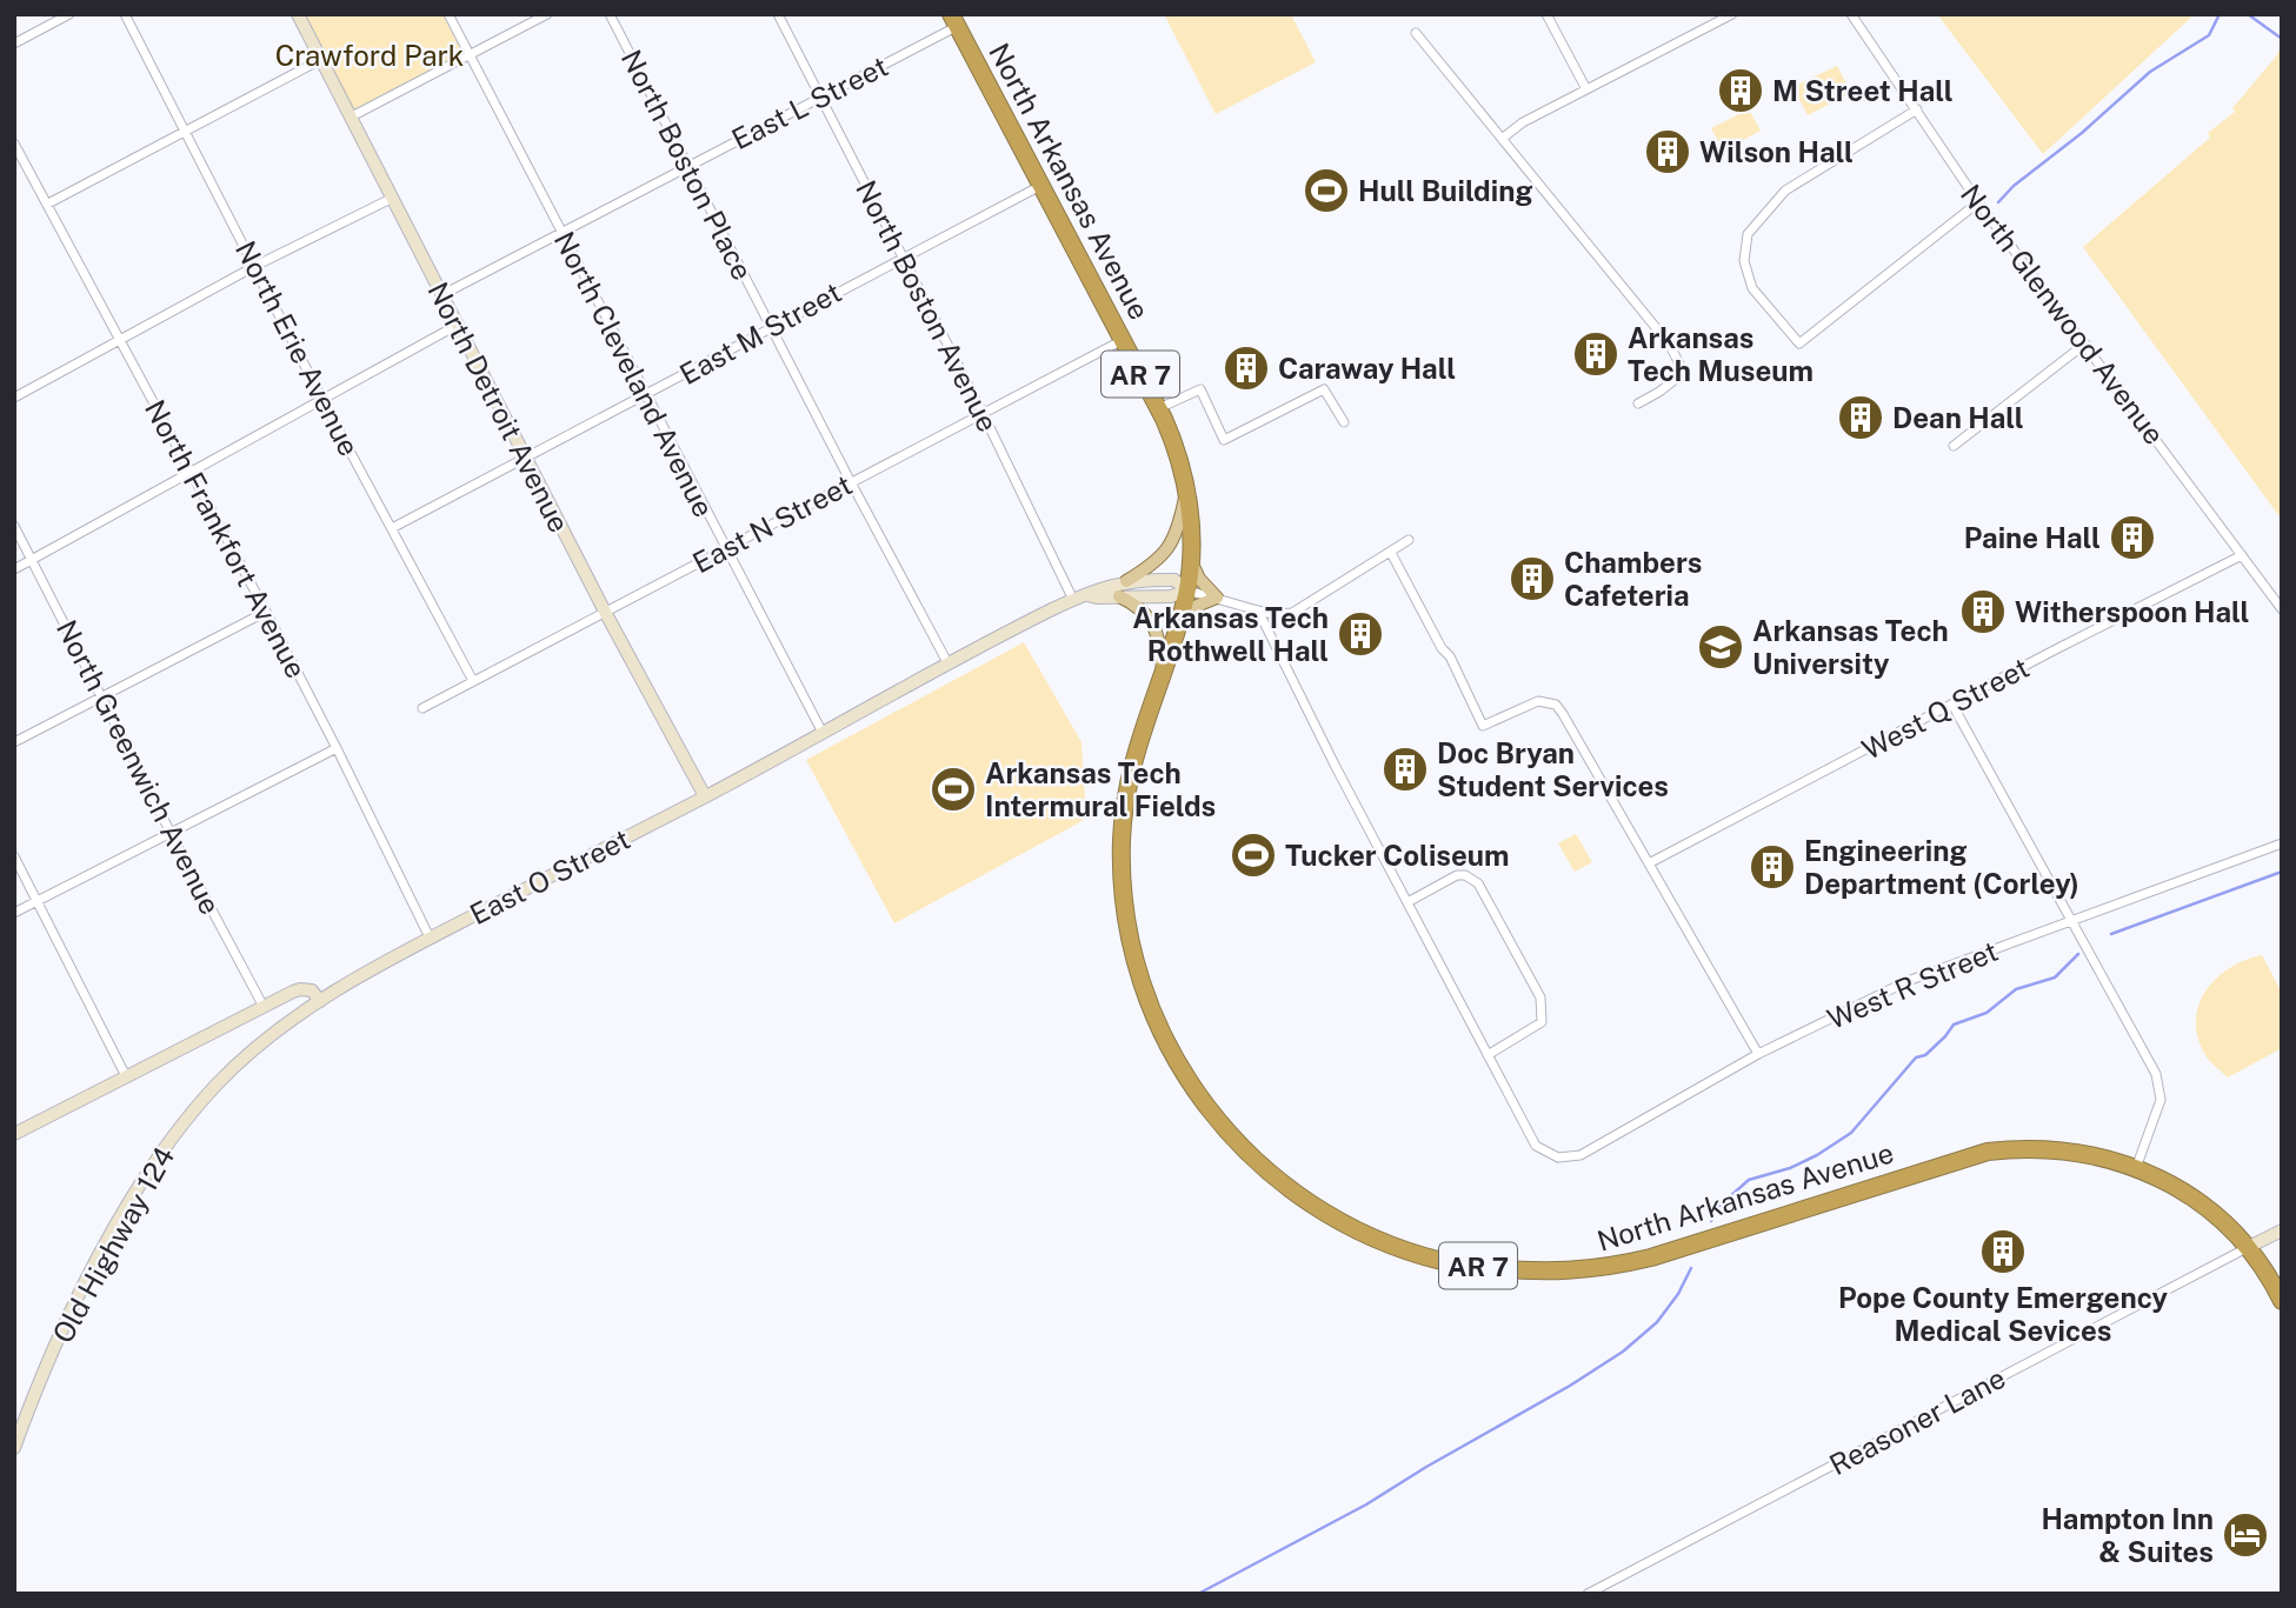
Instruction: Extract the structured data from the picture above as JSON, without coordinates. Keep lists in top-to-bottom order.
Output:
{
  "streets": {
    "highway": ["North Arkansas Avenue", "AR 7"],
    "street": [
      "East L Street",
      "North Boston Place",
      "North Boston Avenue",
      "North Glenwood Avenue",
      "East M Street",
      "North Erie Avenue",
      "North Cleveland Avenue",
      "North Detroit Avenue",
      "East N Street",
      "North Frankfort Avenue",
      "West Q Street",
      "North Greenwich Avenue",
      "East O Street",
      "West R Street",
      "Old Highway 124",
      "Reasoner Lane"
    ]
  },
  "crossings": [
    ["East L Street", "North Boston Place"],
    ["East L Street", "North Arkansas Avenue"],
    ["East L Street", "North Boston Avenue"],
    ["East L Street", "North Cleveland Avenue"],
    ["East L Street", "North Detroit Avenue"],
    ["North Boston Place", "East M Street"],
    ["North Boston Place", "East N Street"],
    ["North Boston Place", "East O Street"],
    ["North Arkansas Avenue", "East M Street"],
    ["North Arkansas Avenue", "East N Street"],
    ["North Arkansas Avenue", "East O Street"],
    ["North Arkansas Avenue", "Reasoner Lane"],
    ["North Boston Avenue", "East M Street"],
    ["North Boston Avenue", "East N Street"],
    ["North Boston Avenue", "East O Street"],
    ["North Glenwood Avenue", "West Q Street"],
    ["East M Street", "North Erie Avenue"],
    ["East M Street", "North Cleveland Avenue"],
    ["East M Street", "North Detroit Avenue"],
    ["North Erie Avenue", "East N Street"],
    ["North Cleveland Avenue", "East N Street"],
    ["North Cleveland Avenue", "East O Street"],
    ["North Detroit Avenue", "East N Street"],
    ["North Detroit Avenue", "East O Street"],
    ["North Frankfort Avenue", "East O Street"],
    ["East O Street", "Old Highway 124"]
  ],
  "parks": ["Crawford Park"],
  "places": {
    "building": [
      "M Street Hall",
      "Wilson Hall",
      "Arkansas Tech Museum",
      "Caraway Hall",
      "Dean Hall",
      "Paine Hall",
      "Chambers Cafeteria",
      "Witherspoon Hall",
      "Arkansas Tech Rothwell Hall",
      "Doc Bryan Student Services",
      "Engineering Department (Corley)",
      "Pope County Emergency Medical Sevices"
    ],
    "sports": ["Hull Building", "Arkansas Tech Intermural Fields", "Tucker Coliseum"],
    "school or university": ["Arkansas Tech University"],
    "hotel": ["Hampton Inn & Suites"]
  }
}
